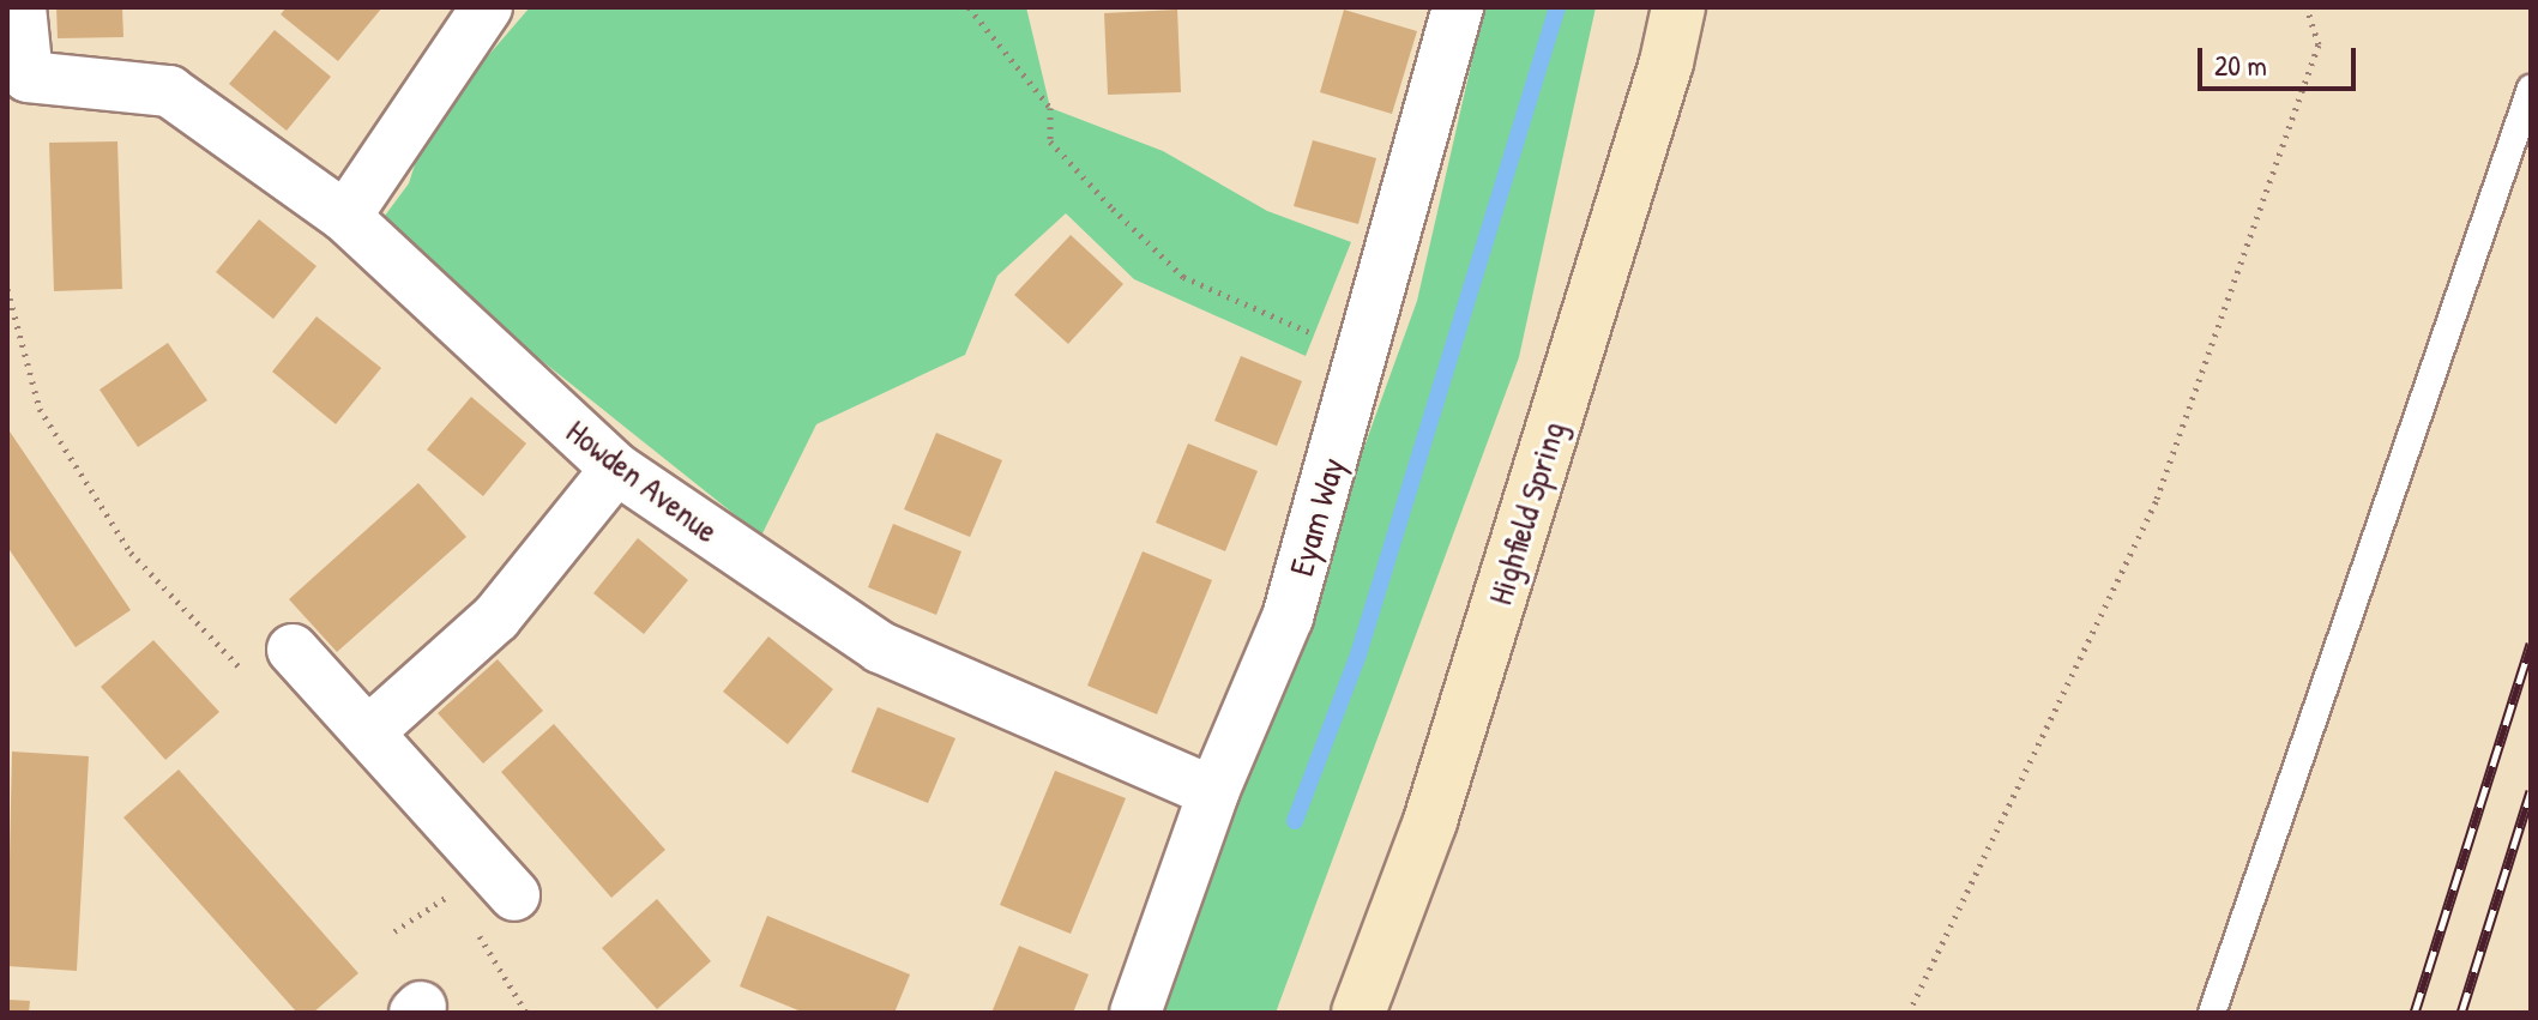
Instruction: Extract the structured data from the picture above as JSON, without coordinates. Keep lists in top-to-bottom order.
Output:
{
  "streets": {
    "main road": ["Highfield Spring"],
    "street": ["Howden Avenue", "Eyam Way"]
  },
  "crossings": [
    ["Howden Avenue", "Eyam Way"]
  ],
  "scale_bar": "20 m"
}
